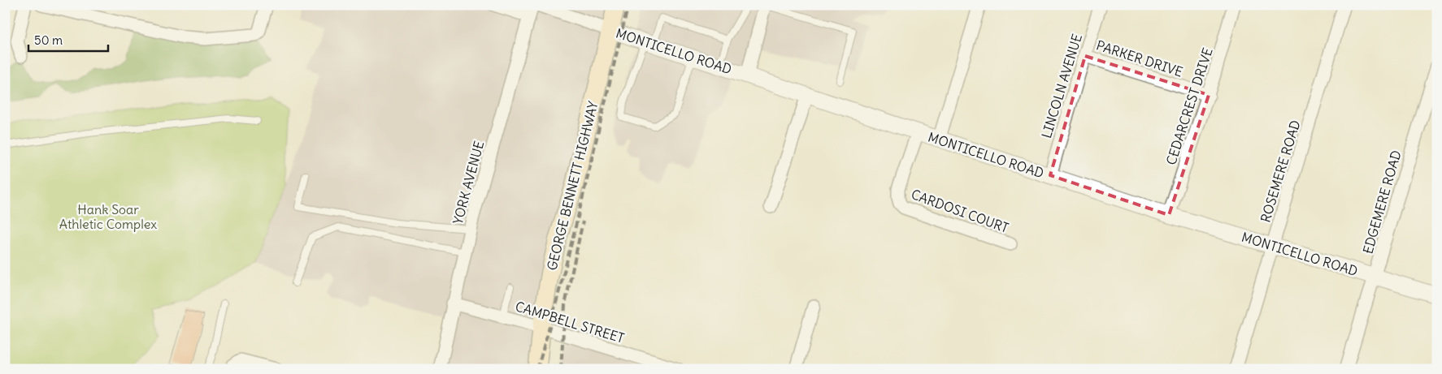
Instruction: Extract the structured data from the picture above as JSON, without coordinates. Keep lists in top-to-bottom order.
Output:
{
  "streets": {
    "main road": ["GEORGE BENNETT HIGHWAY"],
    "street": [
      "MONTICELLO ROAD",
      "PARKER DRIVE",
      "LINCOLN AVENUE",
      "CEDARCREST DRIVE",
      "ROSEMERE ROAD",
      "YORK AVENUE",
      "EDGEMERE ROAD",
      "CARDOSI COURT",
      "CAMPBELL STREET"
    ]
  },
  "crossings": [
    ["MONTICELLO ROAD", "LINCOLN AVENUE"],
    ["MONTICELLO ROAD", "CEDARCREST DRIVE"],
    ["MONTICELLO ROAD", "ROSEMERE ROAD"],
    ["MONTICELLO ROAD", "GEORGE BENNETT HIGHWAY"],
    ["MONTICELLO ROAD", "EDGEMERE ROAD"],
    ["MONTICELLO ROAD", "CARDOSI COURT"],
    ["PARKER DRIVE", "LINCOLN AVENUE"],
    ["PARKER DRIVE", "CEDARCREST DRIVE"],
    ["YORK AVENUE", "CAMPBELL STREET"],
    ["GEORGE BENNETT HIGHWAY", "CAMPBELL STREET"]
  ],
  "parks": ["Hank Soar Athletic Complex"],
  "scale_bar": "50 m"
}
